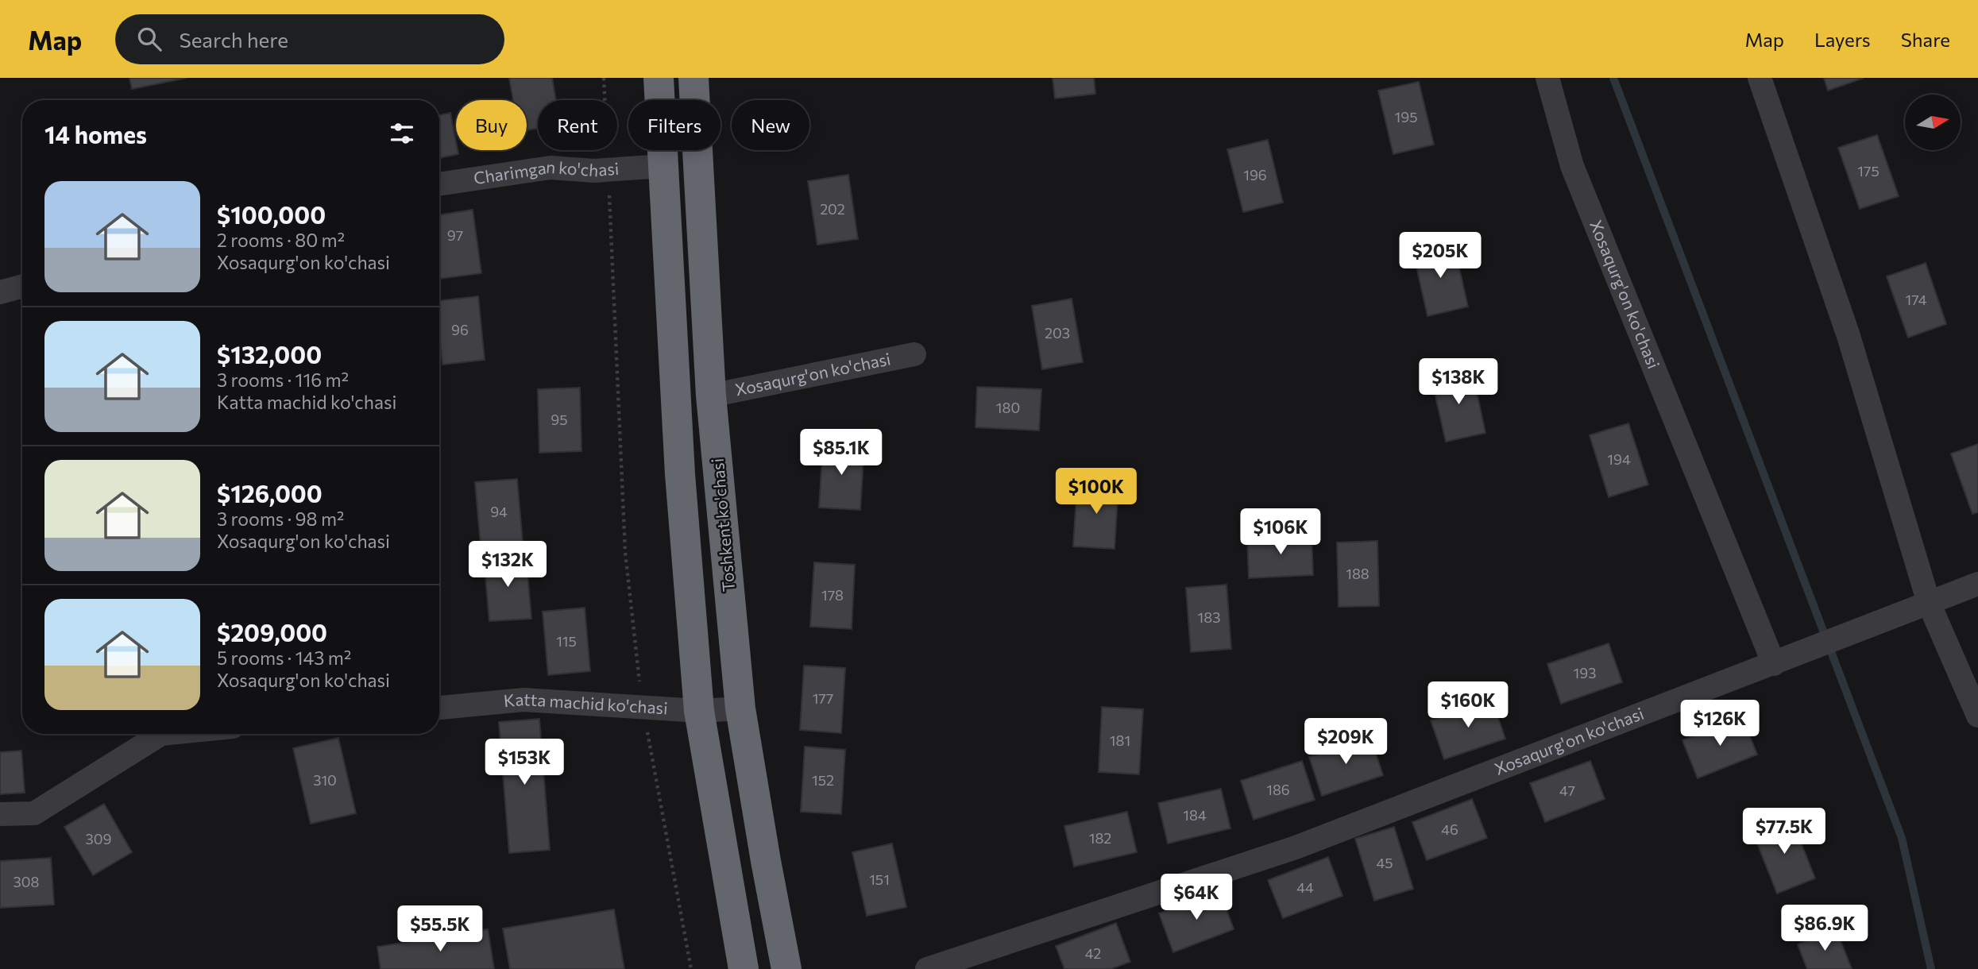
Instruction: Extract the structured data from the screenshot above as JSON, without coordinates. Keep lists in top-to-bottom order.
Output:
{
  "streets": {
    "highway": ["Toshkent ko'chasi"],
    "street": ["Charimgan ko'chasi", "Xosaqurg'on ko'chasi", "Katta machid ko'chasi"]
  },
  "crossings": [
    ["Xosaqurg'on ko'chasi", "Toshkent ko'chasi"],
    ["Toshkent ko'chasi", "Katta machid ko'chasi"]
  ],
  "house_numbers": [
    "195",
    "175",
    "196",
    "202",
    "97",
    "174",
    "96",
    "203",
    "180",
    "95",
    "194",
    "94",
    "188",
    "178",
    "183",
    "115",
    "193",
    "177",
    "181",
    "310",
    "152",
    "186",
    "47",
    "184",
    "46",
    "182",
    "309",
    "45",
    "151",
    "308",
    "44",
    "42"
  ],
  "north": "right",
  "page": {
    "header": "Map",
    "search": "Search here",
    "nav": ["Map", "Layers", "Share"],
    "chip": [
      "Buy",
      "Rent",
      "Filters",
      "New"
    ],
    "heading": "14 homes",
    "list": [
      {
        "name": "$100,000",
        "note": "2 rooms · 80 m² · Xosaqurg'on ko'chasi"
      },
      {
        "name": "$132,000",
        "note": "3 rooms · 116 m² · Katta machid ko'chasi"
      },
      {
        "name": "$126,000",
        "note": "3 rooms · 98 m² · Xosaqurg'on ko'chasi"
      },
      {
        "name": "$209,000",
        "note": "5 rooms · 143 m² · Xosaqurg'on ko'chasi"
      }
    ],
    "price": [
      "$205K",
      "$138K",
      "$85.1K",
      "$100K",
      "$106K",
      "$132K",
      "$160K",
      "$126K",
      "$209K",
      "$153K",
      "$77.5K",
      "$64K",
      "$86.9K",
      "$55.5K"
    ]
  }
}
